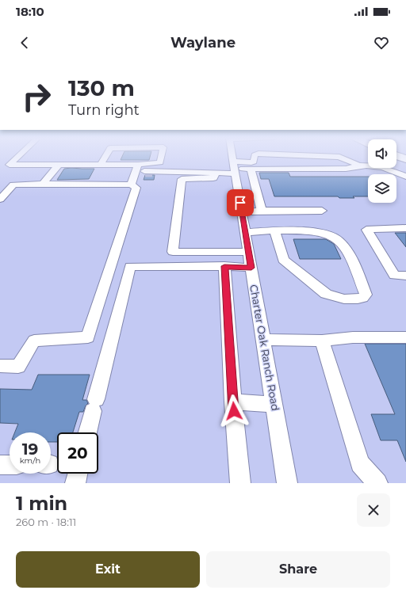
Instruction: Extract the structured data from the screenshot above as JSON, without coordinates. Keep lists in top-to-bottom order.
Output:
{
  "streets": {
    "street": ["Charter Oak Ranch Road"]
  },
  "page": {
    "status": "18:10",
    "header": "Waylane",
    "turn": ["130 m", "Turn right"],
    "speed": "19 km/h",
    "limit": "20",
    "heading": ["1 min", "260 m · 18:11"],
    "buttons": ["Exit", "Share"]
  }
}
